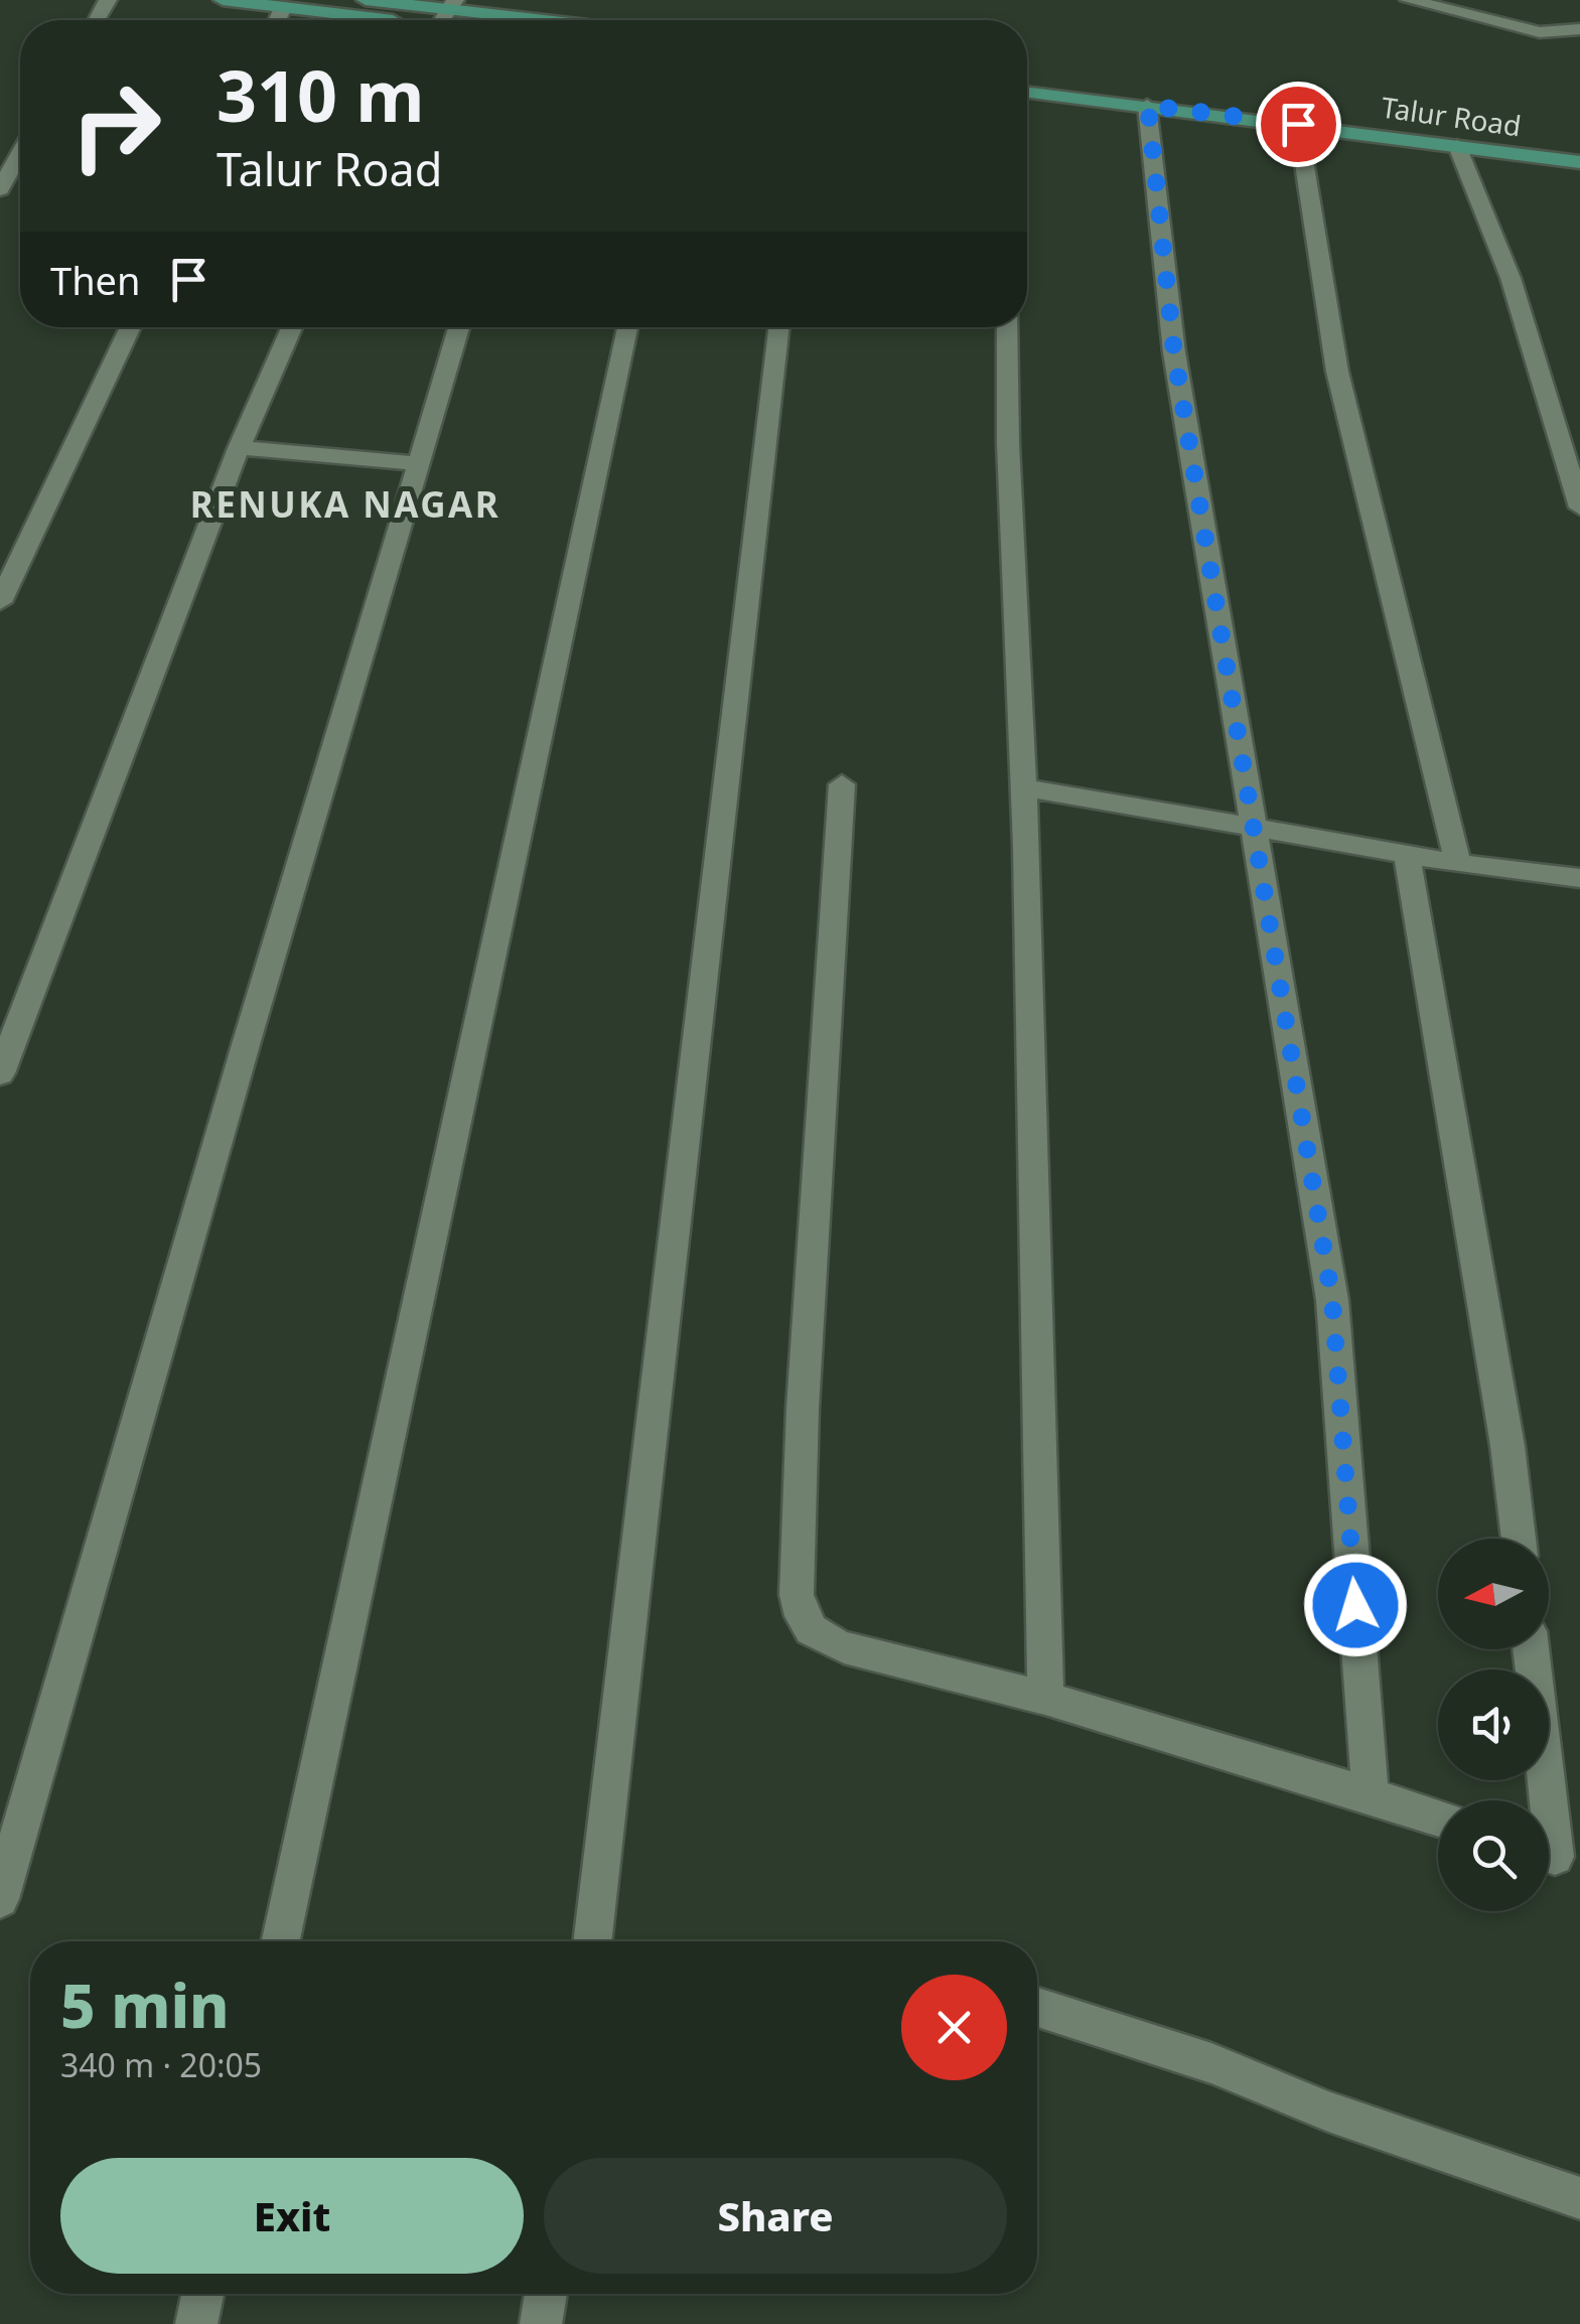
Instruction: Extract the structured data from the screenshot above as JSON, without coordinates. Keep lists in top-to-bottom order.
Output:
{
  "streets": {
    "main road": ["Talur Road"]
  },
  "districts": ["RENUKA NAGAR"],
  "north": "left",
  "page": {
    "turn": ["310 m", "Talur Road"],
    "then": "Then",
    "heading": ["5 min", "340 m · 20:05"],
    "buttons": ["Exit", "Share"]
  }
}
